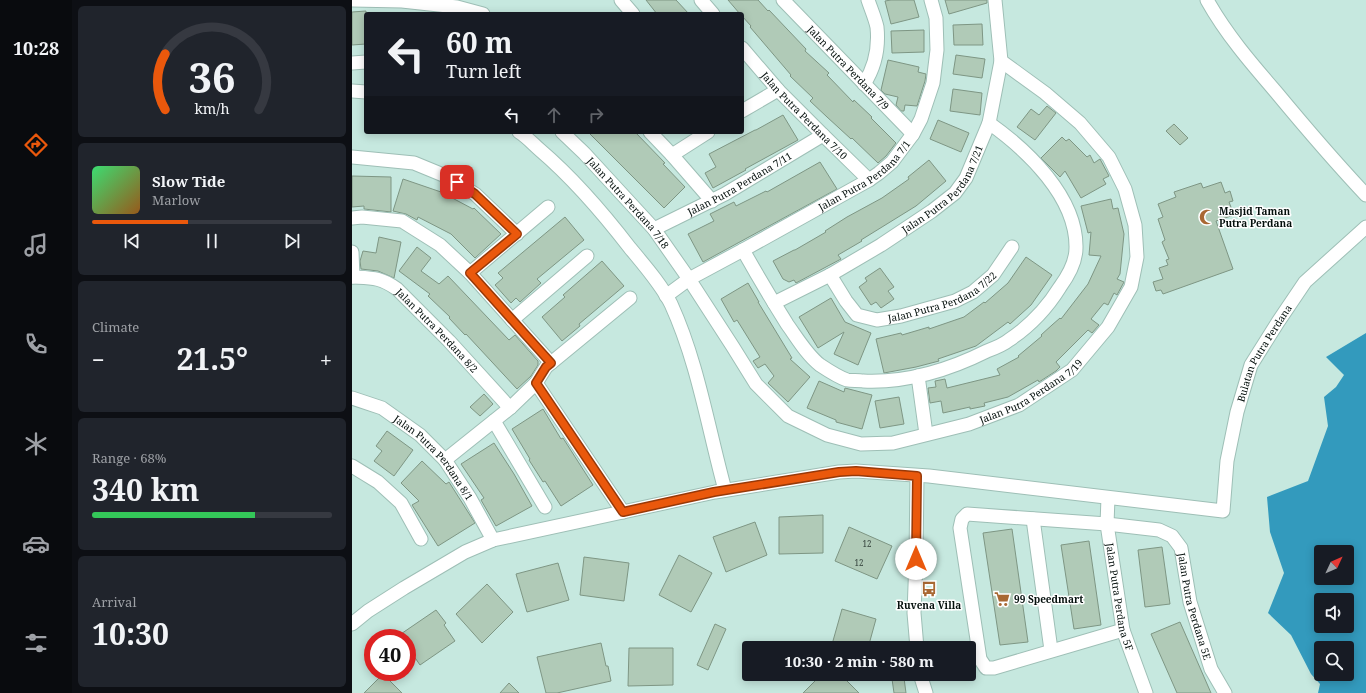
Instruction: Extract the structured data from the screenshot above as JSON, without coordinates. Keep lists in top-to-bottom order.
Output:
{
  "streets": {
    "street": [
      "Jalan Putra Perdana 7/9",
      "Jalan Putra Perdana 7/10",
      "Jalan Putra Perdana 7/1",
      "Jalan Putra Perdana 7/11",
      "Jalan Putra Perdana 7/21",
      "Jalan Putra Perdana 7/18",
      "Jalan Putra Perdana 7/22",
      "Jalan Putra Perdana 8/2",
      "Bulatan Putra Perdana",
      "Jalan Putra Perdana 7/19",
      "Jalan Putra Perdana 8/1",
      "Jalan Putra Perdana 5F",
      "Jalan Putra Perdana 5E"
    ]
  },
  "crossings": [
    ["Jalan Putra Perdana 7/9", "Jalan Putra Perdana 7/1"],
    ["Jalan Putra Perdana 7/10", "Jalan Putra Perdana 7/1"],
    ["Jalan Putra Perdana 7/10", "Jalan Putra Perdana 7/11"],
    ["Jalan Putra Perdana 7/1", "Jalan Putra Perdana 7/18"],
    ["Jalan Putra Perdana 7/1", "Jalan Putra Perdana 7/19"],
    ["Jalan Putra Perdana 7/11", "Jalan Putra Perdana 7/18"],
    ["Jalan Putra Perdana 7/21", "Jalan Putra Perdana 7/22"],
    ["Jalan Putra Perdana 7/21", "Jalan Putra Perdana 7/19"],
    ["Jalan Putra Perdana 7/18", "Jalan Putra Perdana 7/19"],
    ["Bulatan Putra Perdana", "Jalan Putra Perdana 5F"],
    ["Jalan Putra Perdana 5F", "Jalan Putra Perdana 5E"]
  ],
  "places": {
    "mosque": ["Masjid Taman Putra Perdana"],
    "bus stop": ["Ruvena Villa"],
    "supermarket": ["99 Speedmart"]
  },
  "house_numbers": ["12", "12"],
  "north": "top right",
  "page": {
    "tabs": "10:28",
    "turn": ["60 m", "Turn left"],
    "song": ["Slow Tide", "Marlow"],
    "tile": [
      "Climate",
      ["Range · 68%", "340 km"],
      ["Arrival", "10:30"]
    ],
    "heat": ["−", "21.5°", "+"],
    "limit": "40",
    "trip": "10:30 · 2 min · 580 m",
    "gauge": ["36", "km/h"]
  }
}
